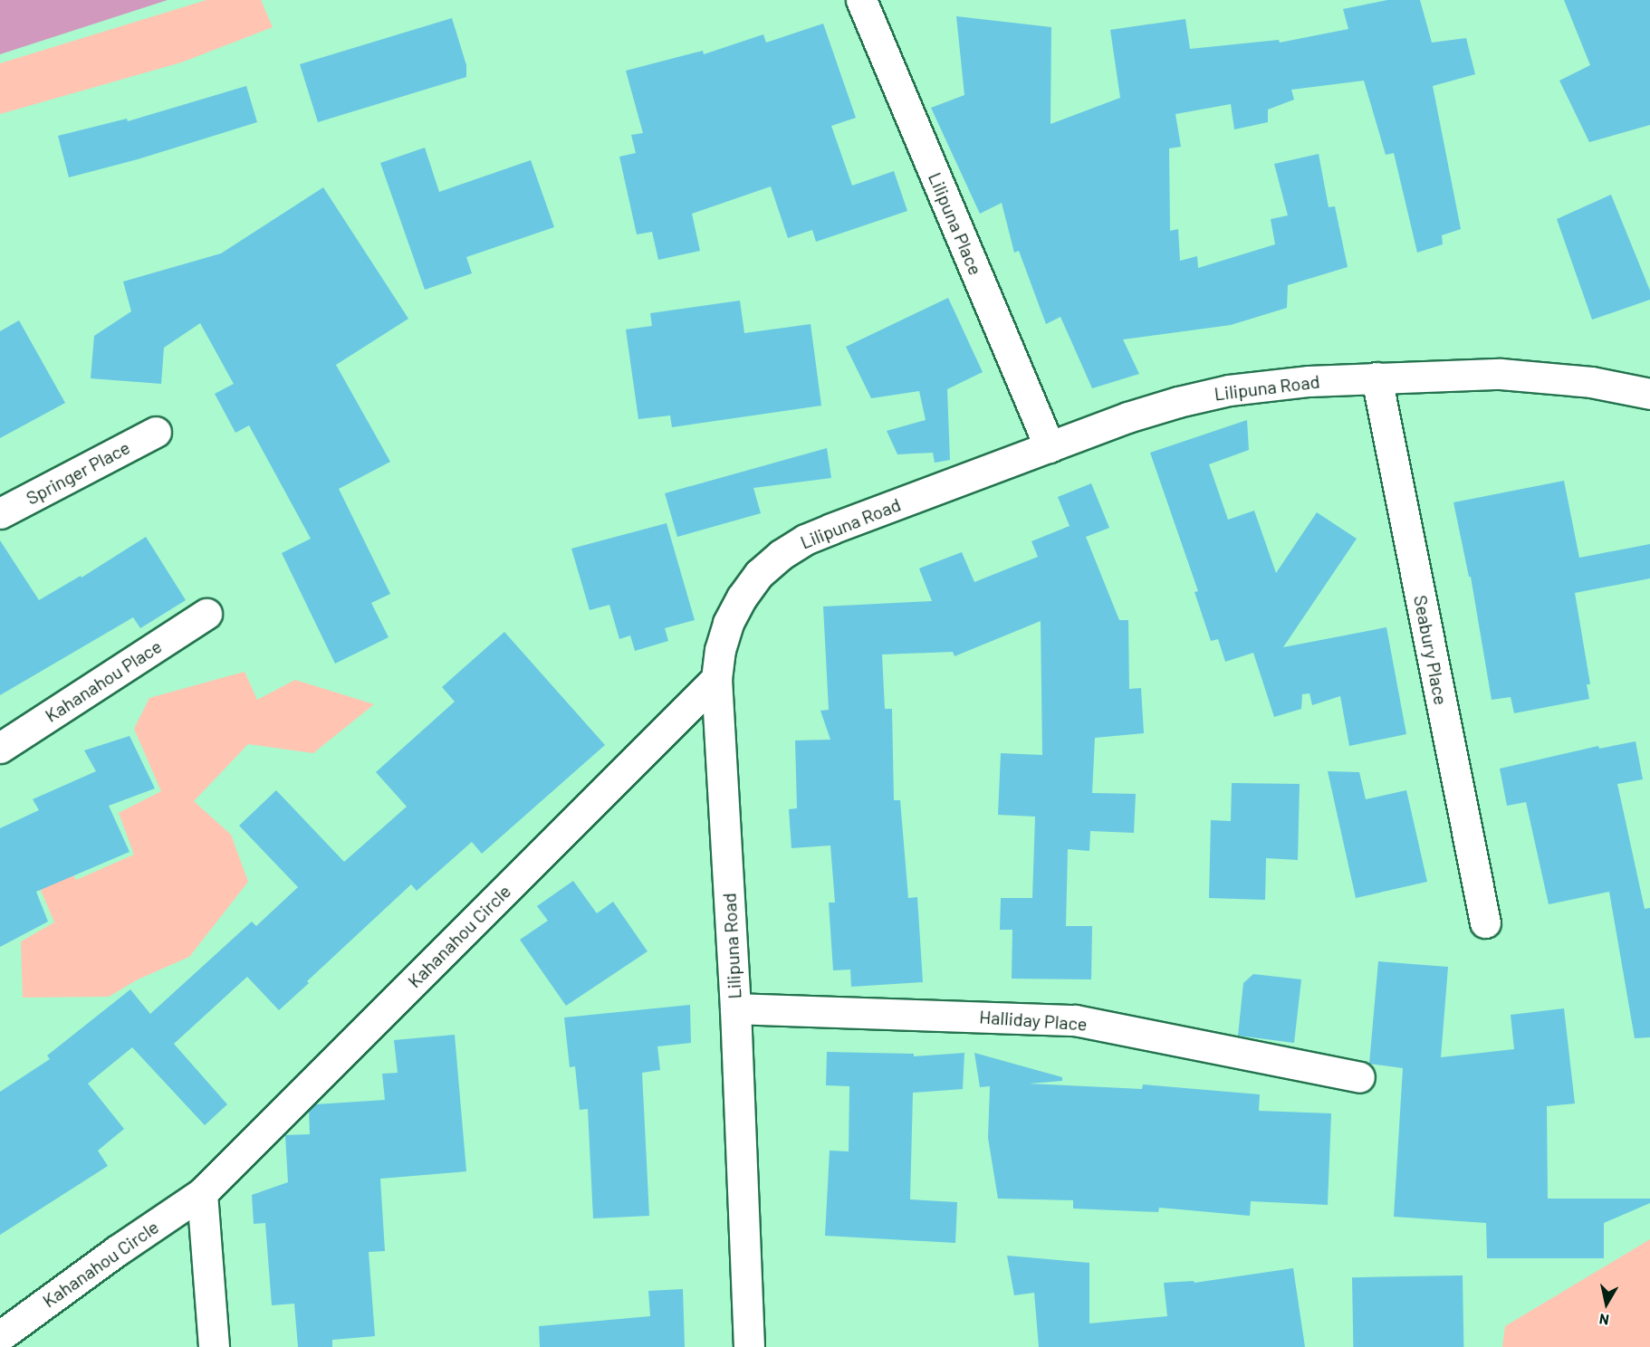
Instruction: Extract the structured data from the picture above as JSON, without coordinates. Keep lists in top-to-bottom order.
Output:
{
  "streets": {
    "street": [
      "Lilipuna Place",
      "Lilipuna Road",
      "Springer Place",
      "Seabury Place",
      "Kahanahou Place",
      "Kahanahou Circle",
      "Halliday Place"
    ]
  },
  "crossings": [
    ["Lilipuna Place", "Lilipuna Road"],
    ["Lilipuna Road", "Seabury Place"],
    ["Lilipuna Road", "Kahanahou Circle"],
    ["Lilipuna Road", "Halliday Place"]
  ],
  "north": "bottom"
}
